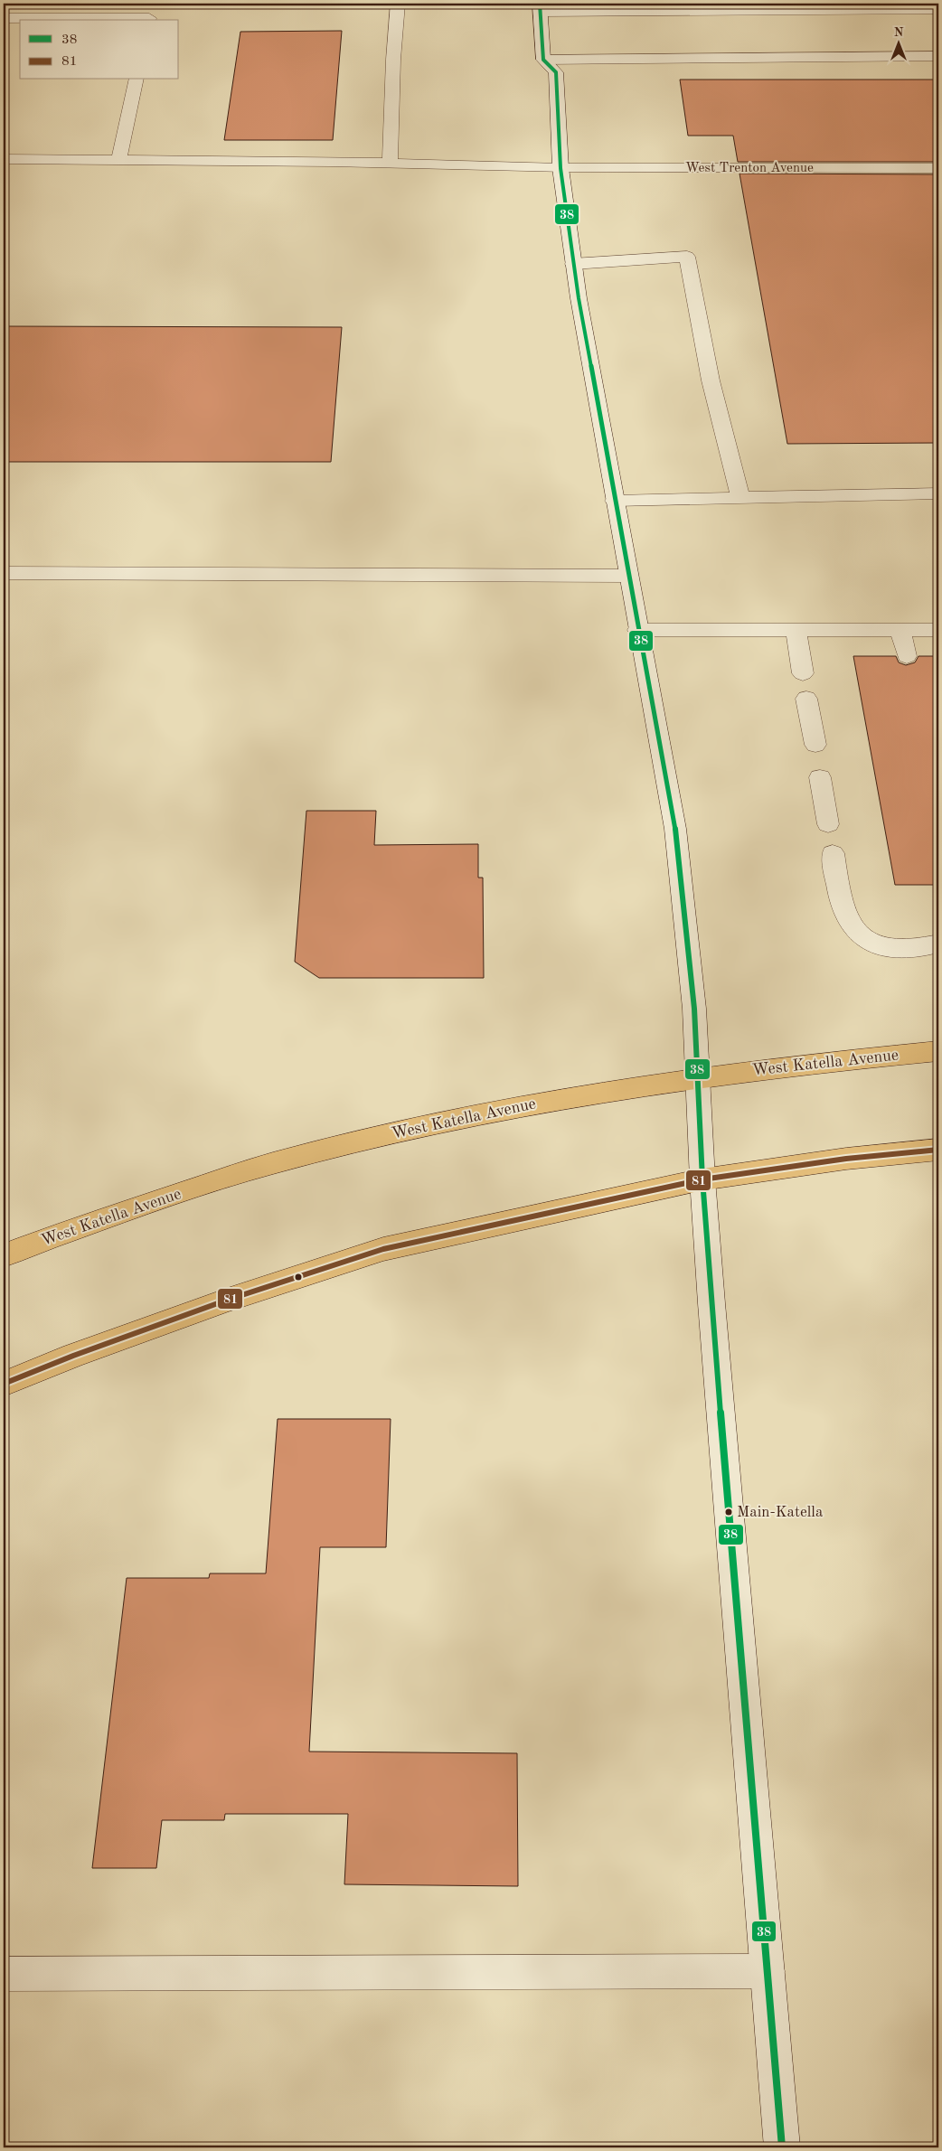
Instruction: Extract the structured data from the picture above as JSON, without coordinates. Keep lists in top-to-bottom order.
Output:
{
  "streets": {
    "main road": ["West Trenton Avenue", "West Katella Avenue"]
  },
  "places": ["Main-Katella"],
  "lines": ["transit line 38", "transit line 81"],
  "legend": ["38", "81"],
  "north": "top"
}
